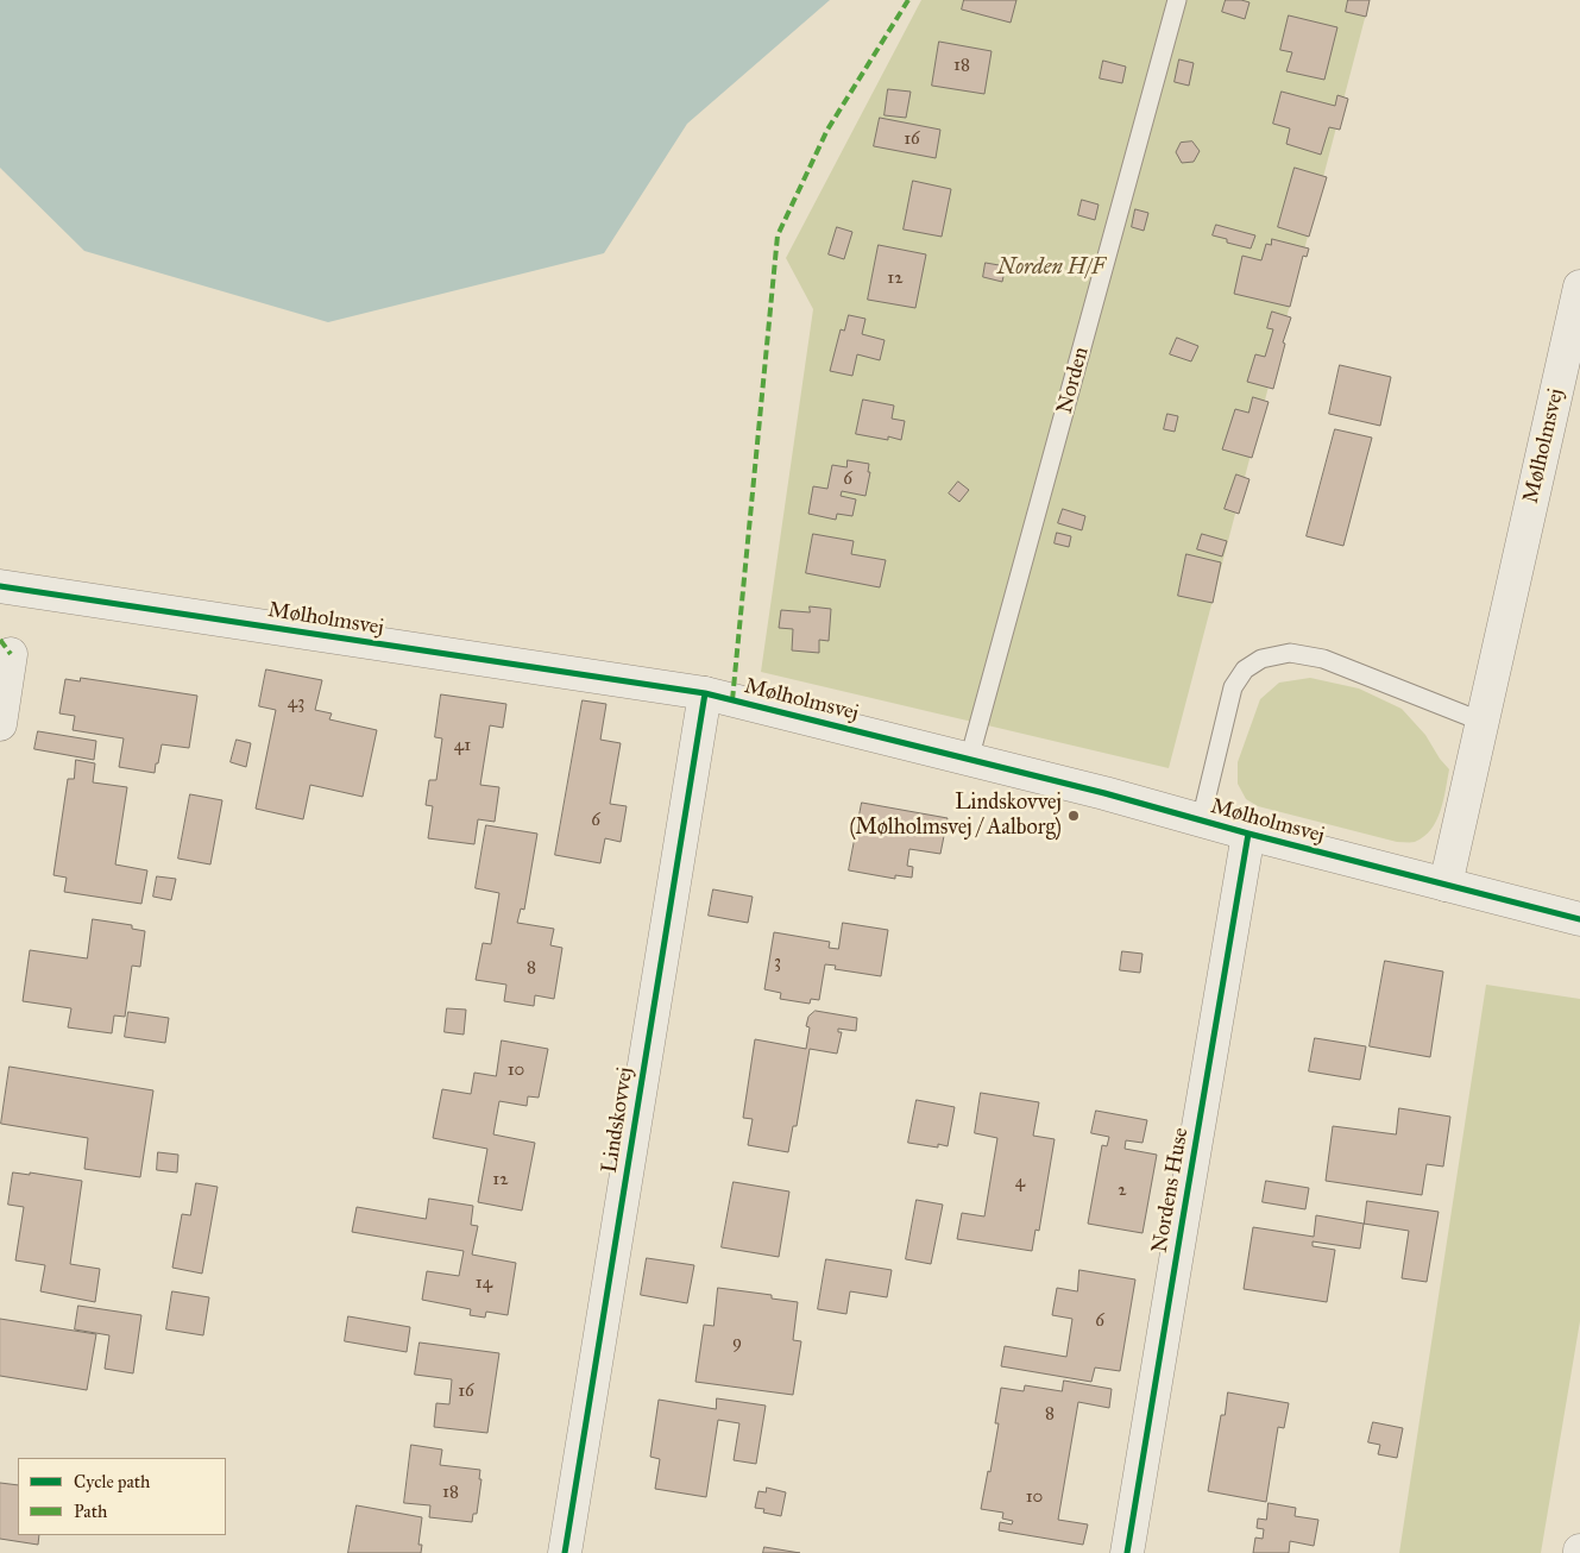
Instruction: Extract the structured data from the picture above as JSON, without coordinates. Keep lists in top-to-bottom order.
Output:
{
  "streets": {
    "street": ["Mølholmsvej", "Lindskovvej", "Nordens Huse"],
    "lane": ["Norden"]
  },
  "crossings": [
    ["Norden", "Mølholmsvej"],
    ["Mølholmsvej", "Lindskovvej"],
    ["Mølholmsvej", "Nordens Huse"]
  ],
  "parks": ["Norden H/F"],
  "places": ["Lindskovvej (Mølholmsvej / Aalborg)"],
  "house_numbers": [
    "18",
    "16",
    "12",
    "6",
    "43",
    "41",
    "6",
    "3",
    "8",
    "10",
    "12",
    "4",
    "2",
    "14",
    "6",
    "9",
    "16",
    "8",
    "18",
    "10"
  ],
  "legend": ["Cycle path", "Path"]
}
